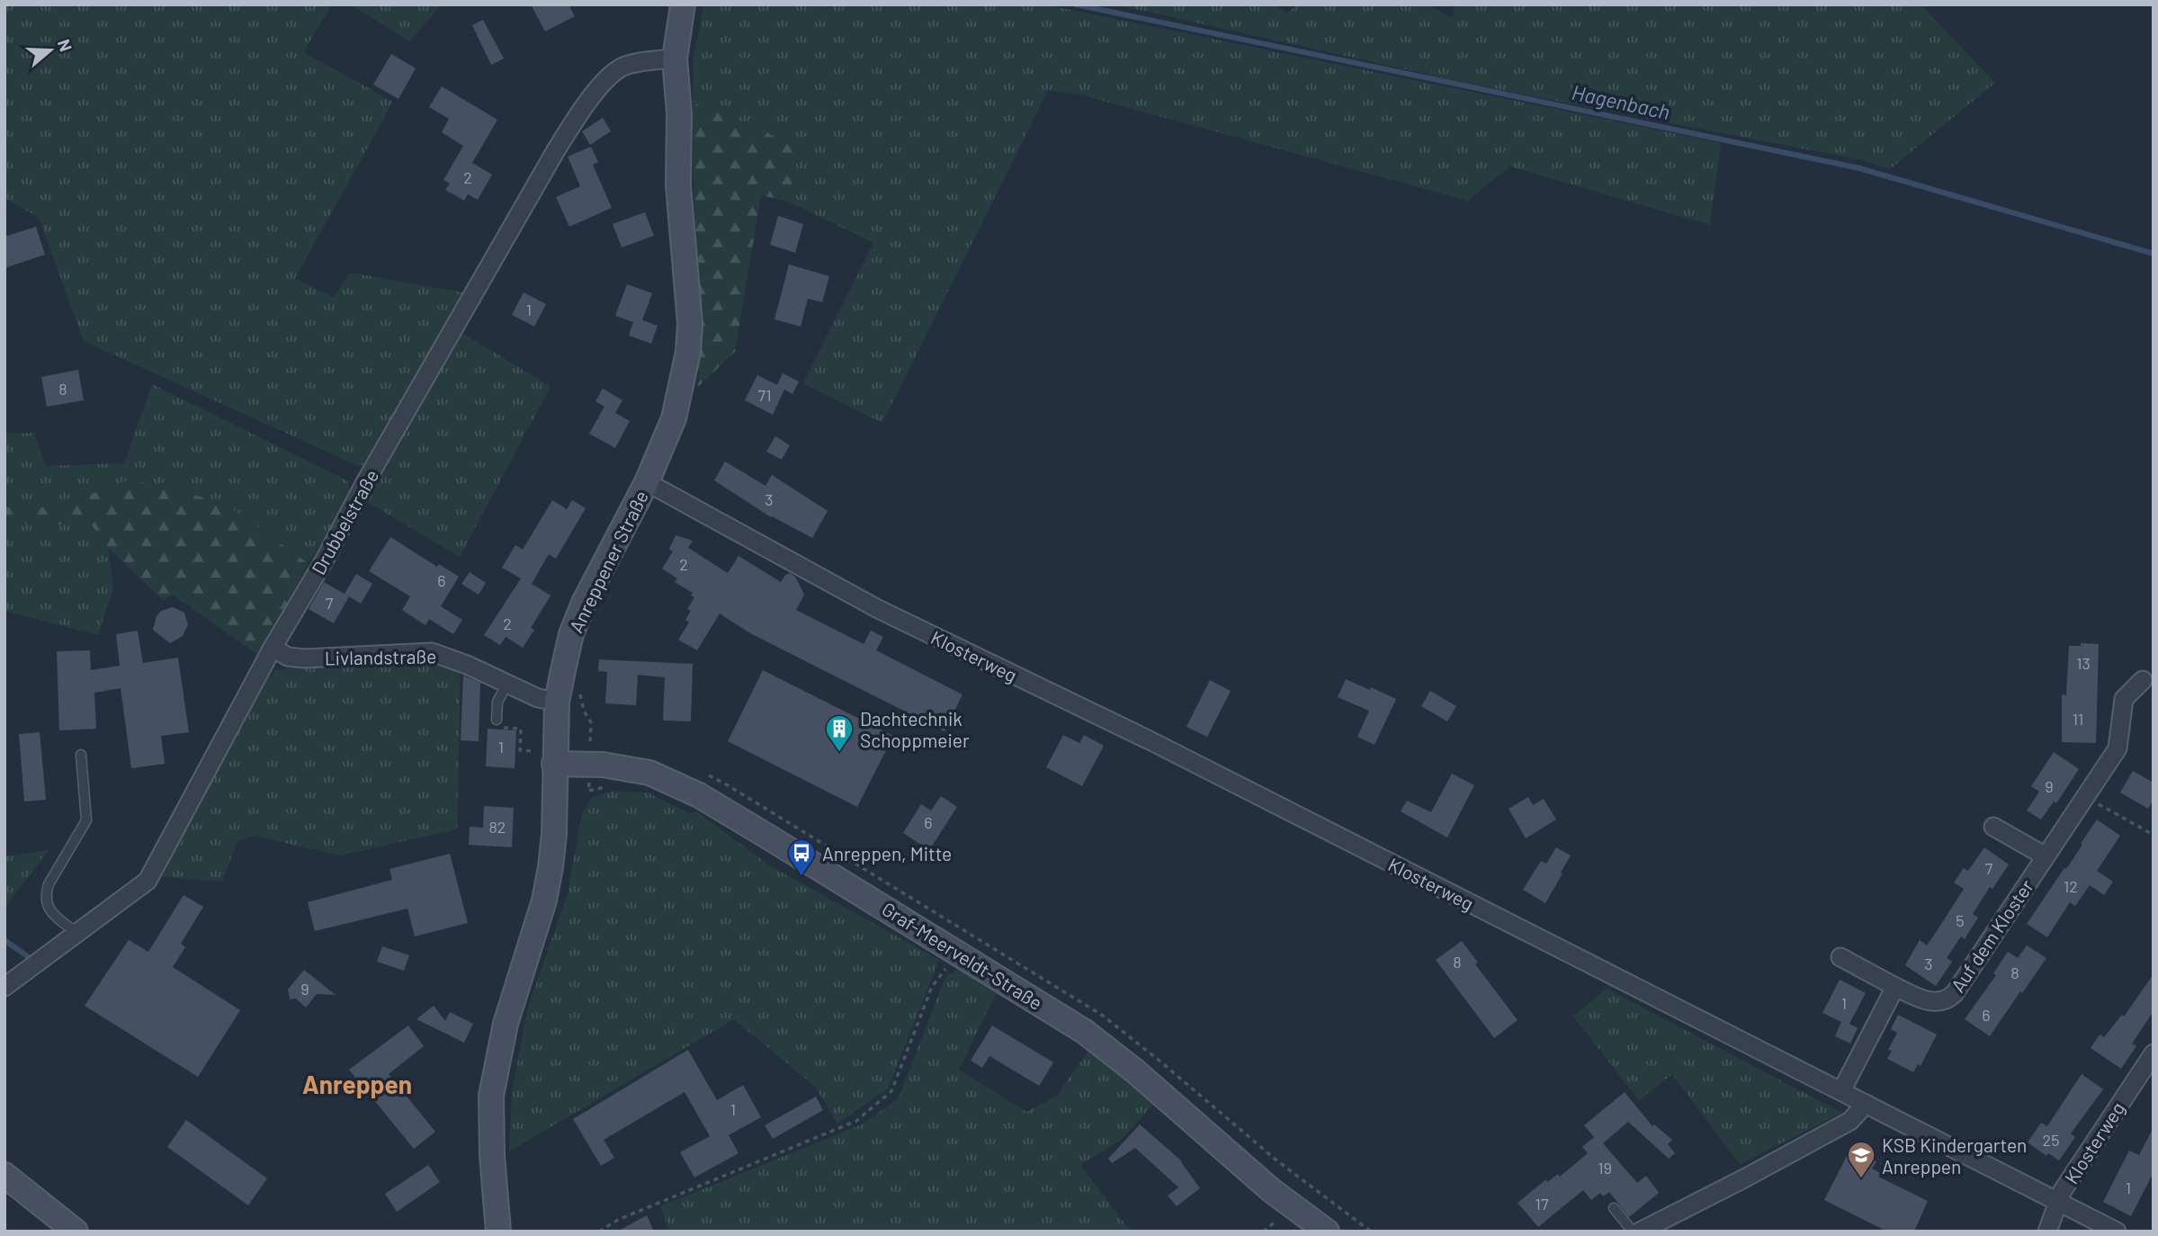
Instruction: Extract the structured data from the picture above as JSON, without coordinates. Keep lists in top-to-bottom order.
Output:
{
  "streets": {
    "main road": ["Anreppener Straße", "Graf-Meerveldt-Straße"],
    "street": [
      "Drubbelstraße",
      "Klosterweg",
      "Livlandstraße",
      "Auf dem Kloster"
    ]
  },
  "crossings": [
    ["Drubbelstraße", "Anreppener Straße"],
    ["Drubbelstraße", "Livlandstraße"],
    ["Anreppener Straße", "Klosterweg"],
    ["Anreppener Straße", "Livlandstraße"],
    ["Anreppener Straße", "Graf-Meerveldt-Straße"]
  ],
  "districts": ["Anreppen"],
  "water": ["Hagenbach"],
  "places": {
    "building": ["Dachtechnik Schoppmeier"],
    "bus stop": ["Anreppen, Mitte"],
    "school or university": ["KSB Kindergarten Anreppen"]
  },
  "house_numbers": [
    "2",
    "1",
    "8",
    "71",
    "3",
    "2",
    "6",
    "7",
    "2",
    "13",
    "11",
    "1",
    "9",
    "6",
    "82",
    "7",
    "12",
    "5",
    "8",
    "3",
    "8",
    "9",
    "1",
    "6",
    "1",
    "25",
    "19",
    "1",
    "17"
  ],
  "north": "right"
}
